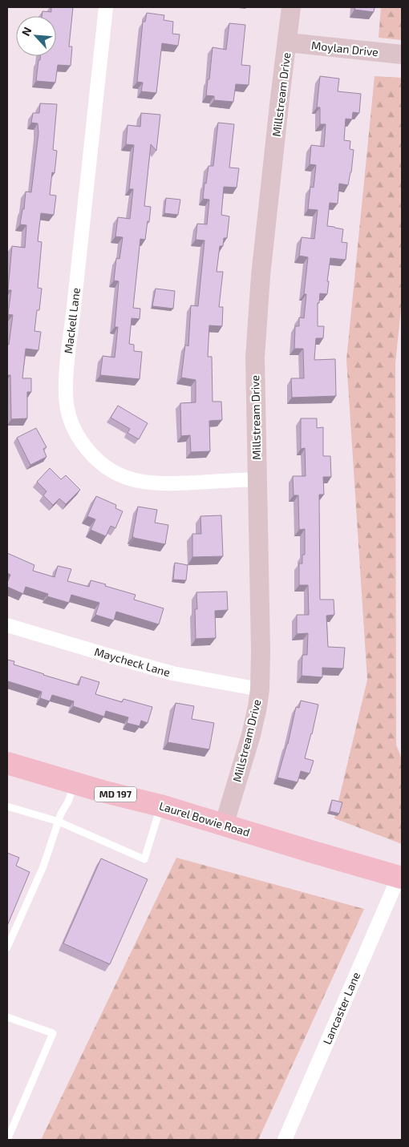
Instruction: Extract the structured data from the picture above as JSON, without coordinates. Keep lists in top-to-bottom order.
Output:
{
  "streets": {
    "main road": ["MD 197", "Laurel Bowie Road"],
    "street": [
      "Moylan Drive",
      "Millstream Drive",
      "Mackell Lane",
      "Maycheck Lane",
      "Lancaster Lane"
    ]
  },
  "crossings": [
    ["Moylan Drive", "Millstream Drive"],
    ["Millstream Drive", "Mackell Lane"],
    ["Millstream Drive", "Maycheck Lane"],
    ["Millstream Drive", "Laurel Bowie Road"],
    ["Laurel Bowie Road", "Lancaster Lane"]
  ],
  "north": "top left"
}
